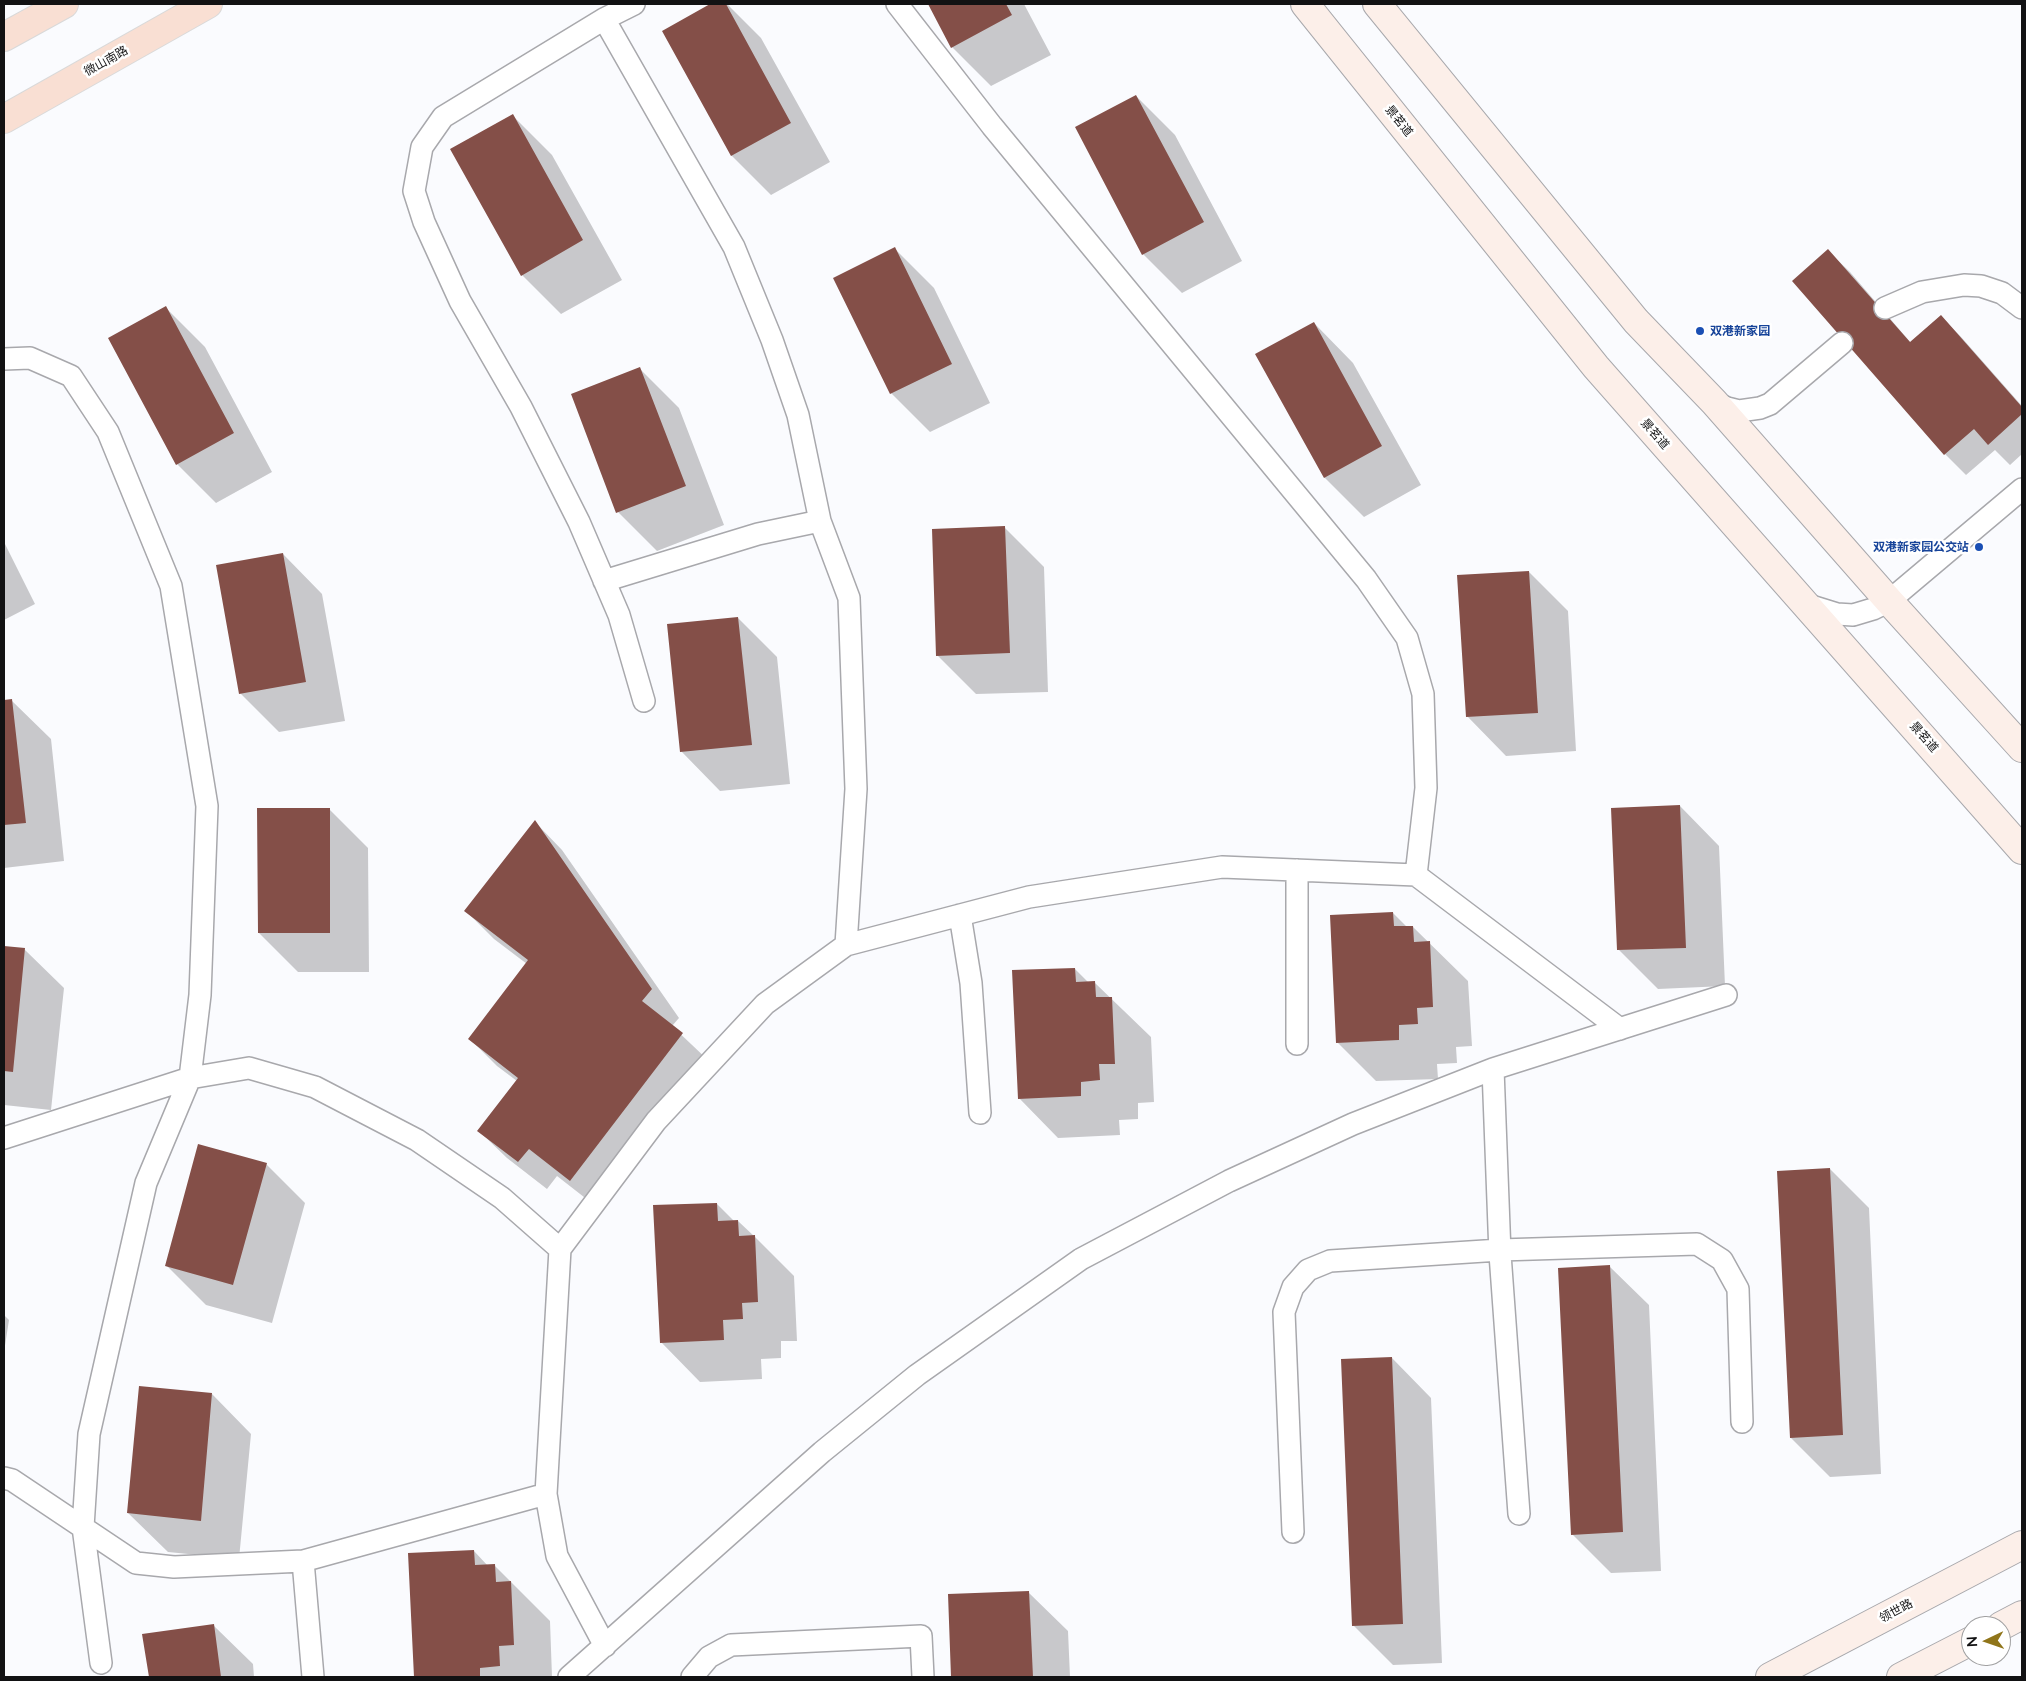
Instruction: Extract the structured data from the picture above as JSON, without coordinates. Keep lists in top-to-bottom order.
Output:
{
  "streets": {
    "main road": ["微山南路"],
    "street": ["景茗道", "领世路"]
  },
  "places": ["双港新家园", "双港新家园公交站"],
  "north": "left"
}
